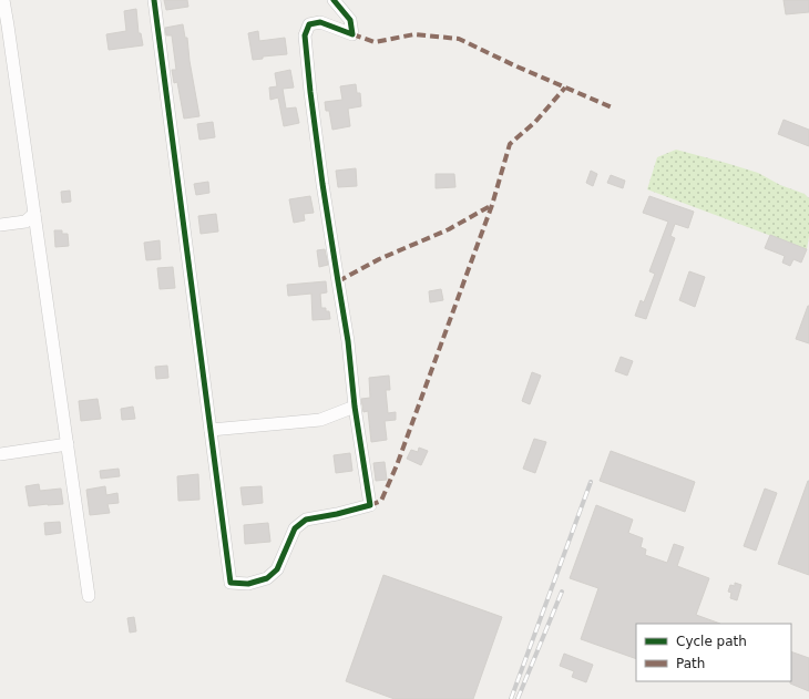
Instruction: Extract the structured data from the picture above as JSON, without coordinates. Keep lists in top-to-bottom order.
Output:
{
  "legend": ["Cycle path", "Path"]
}
